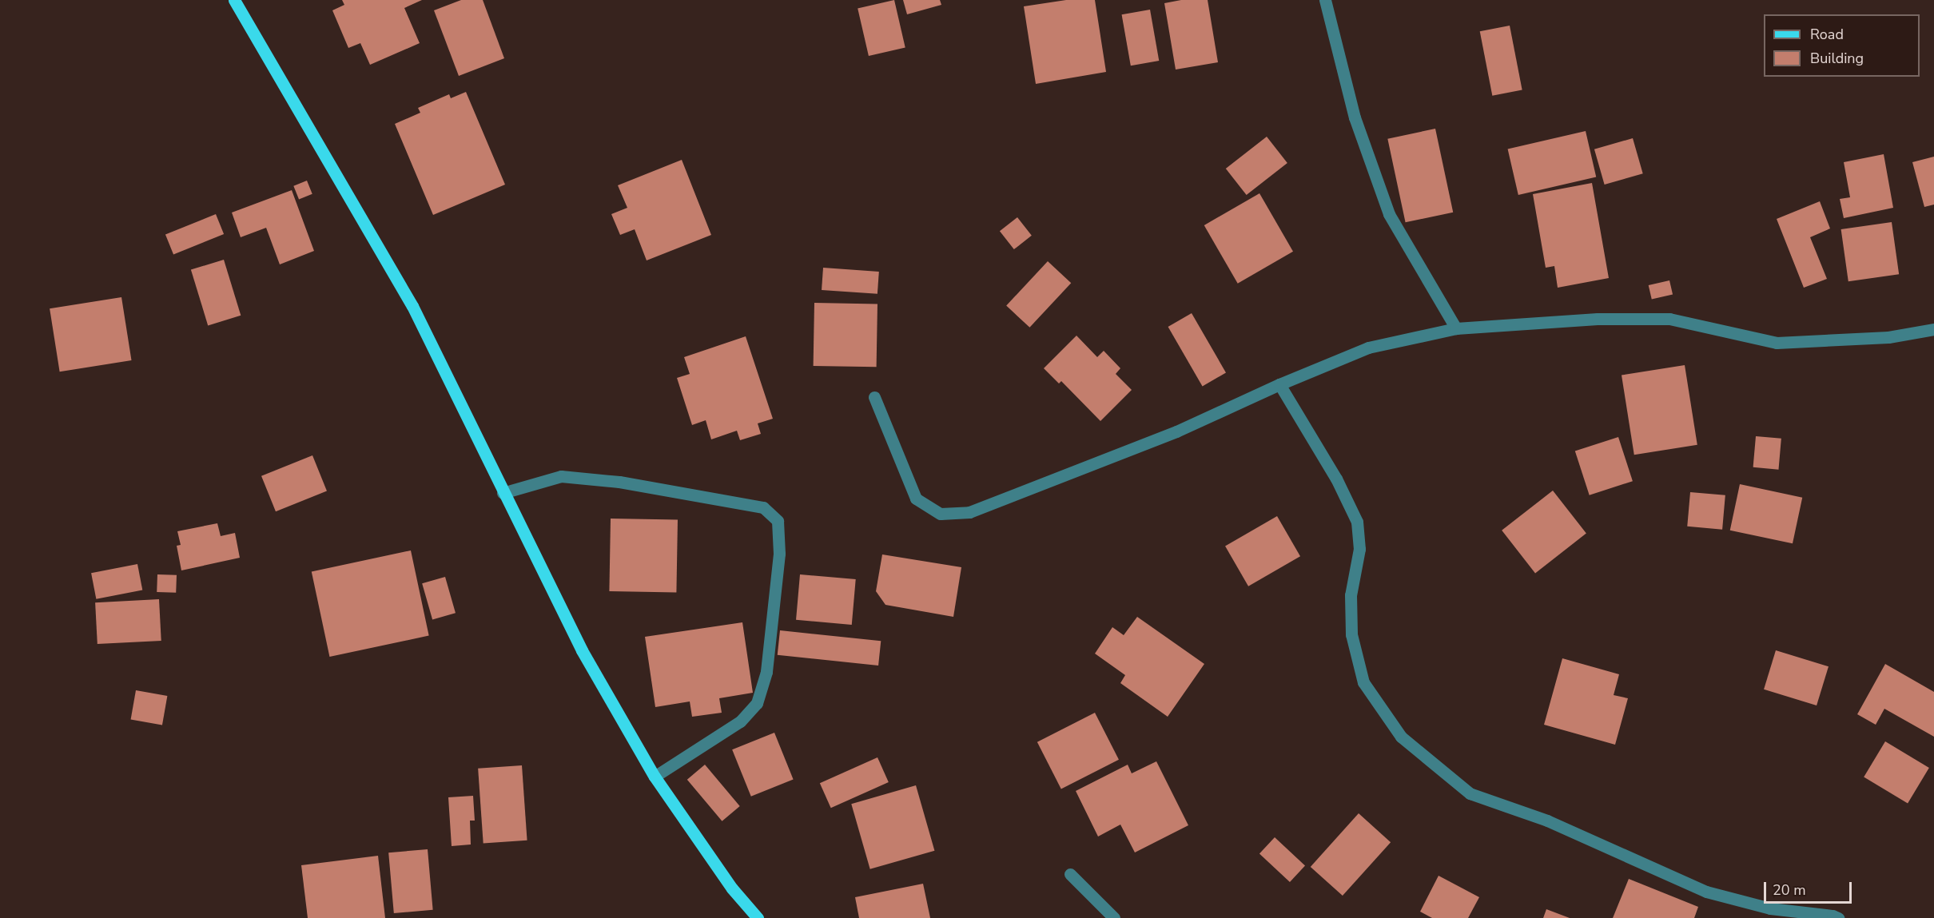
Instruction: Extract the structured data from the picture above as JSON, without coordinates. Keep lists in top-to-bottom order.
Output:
{
  "legend": ["Road", "Building"],
  "scale_bar": "20 m"
}
